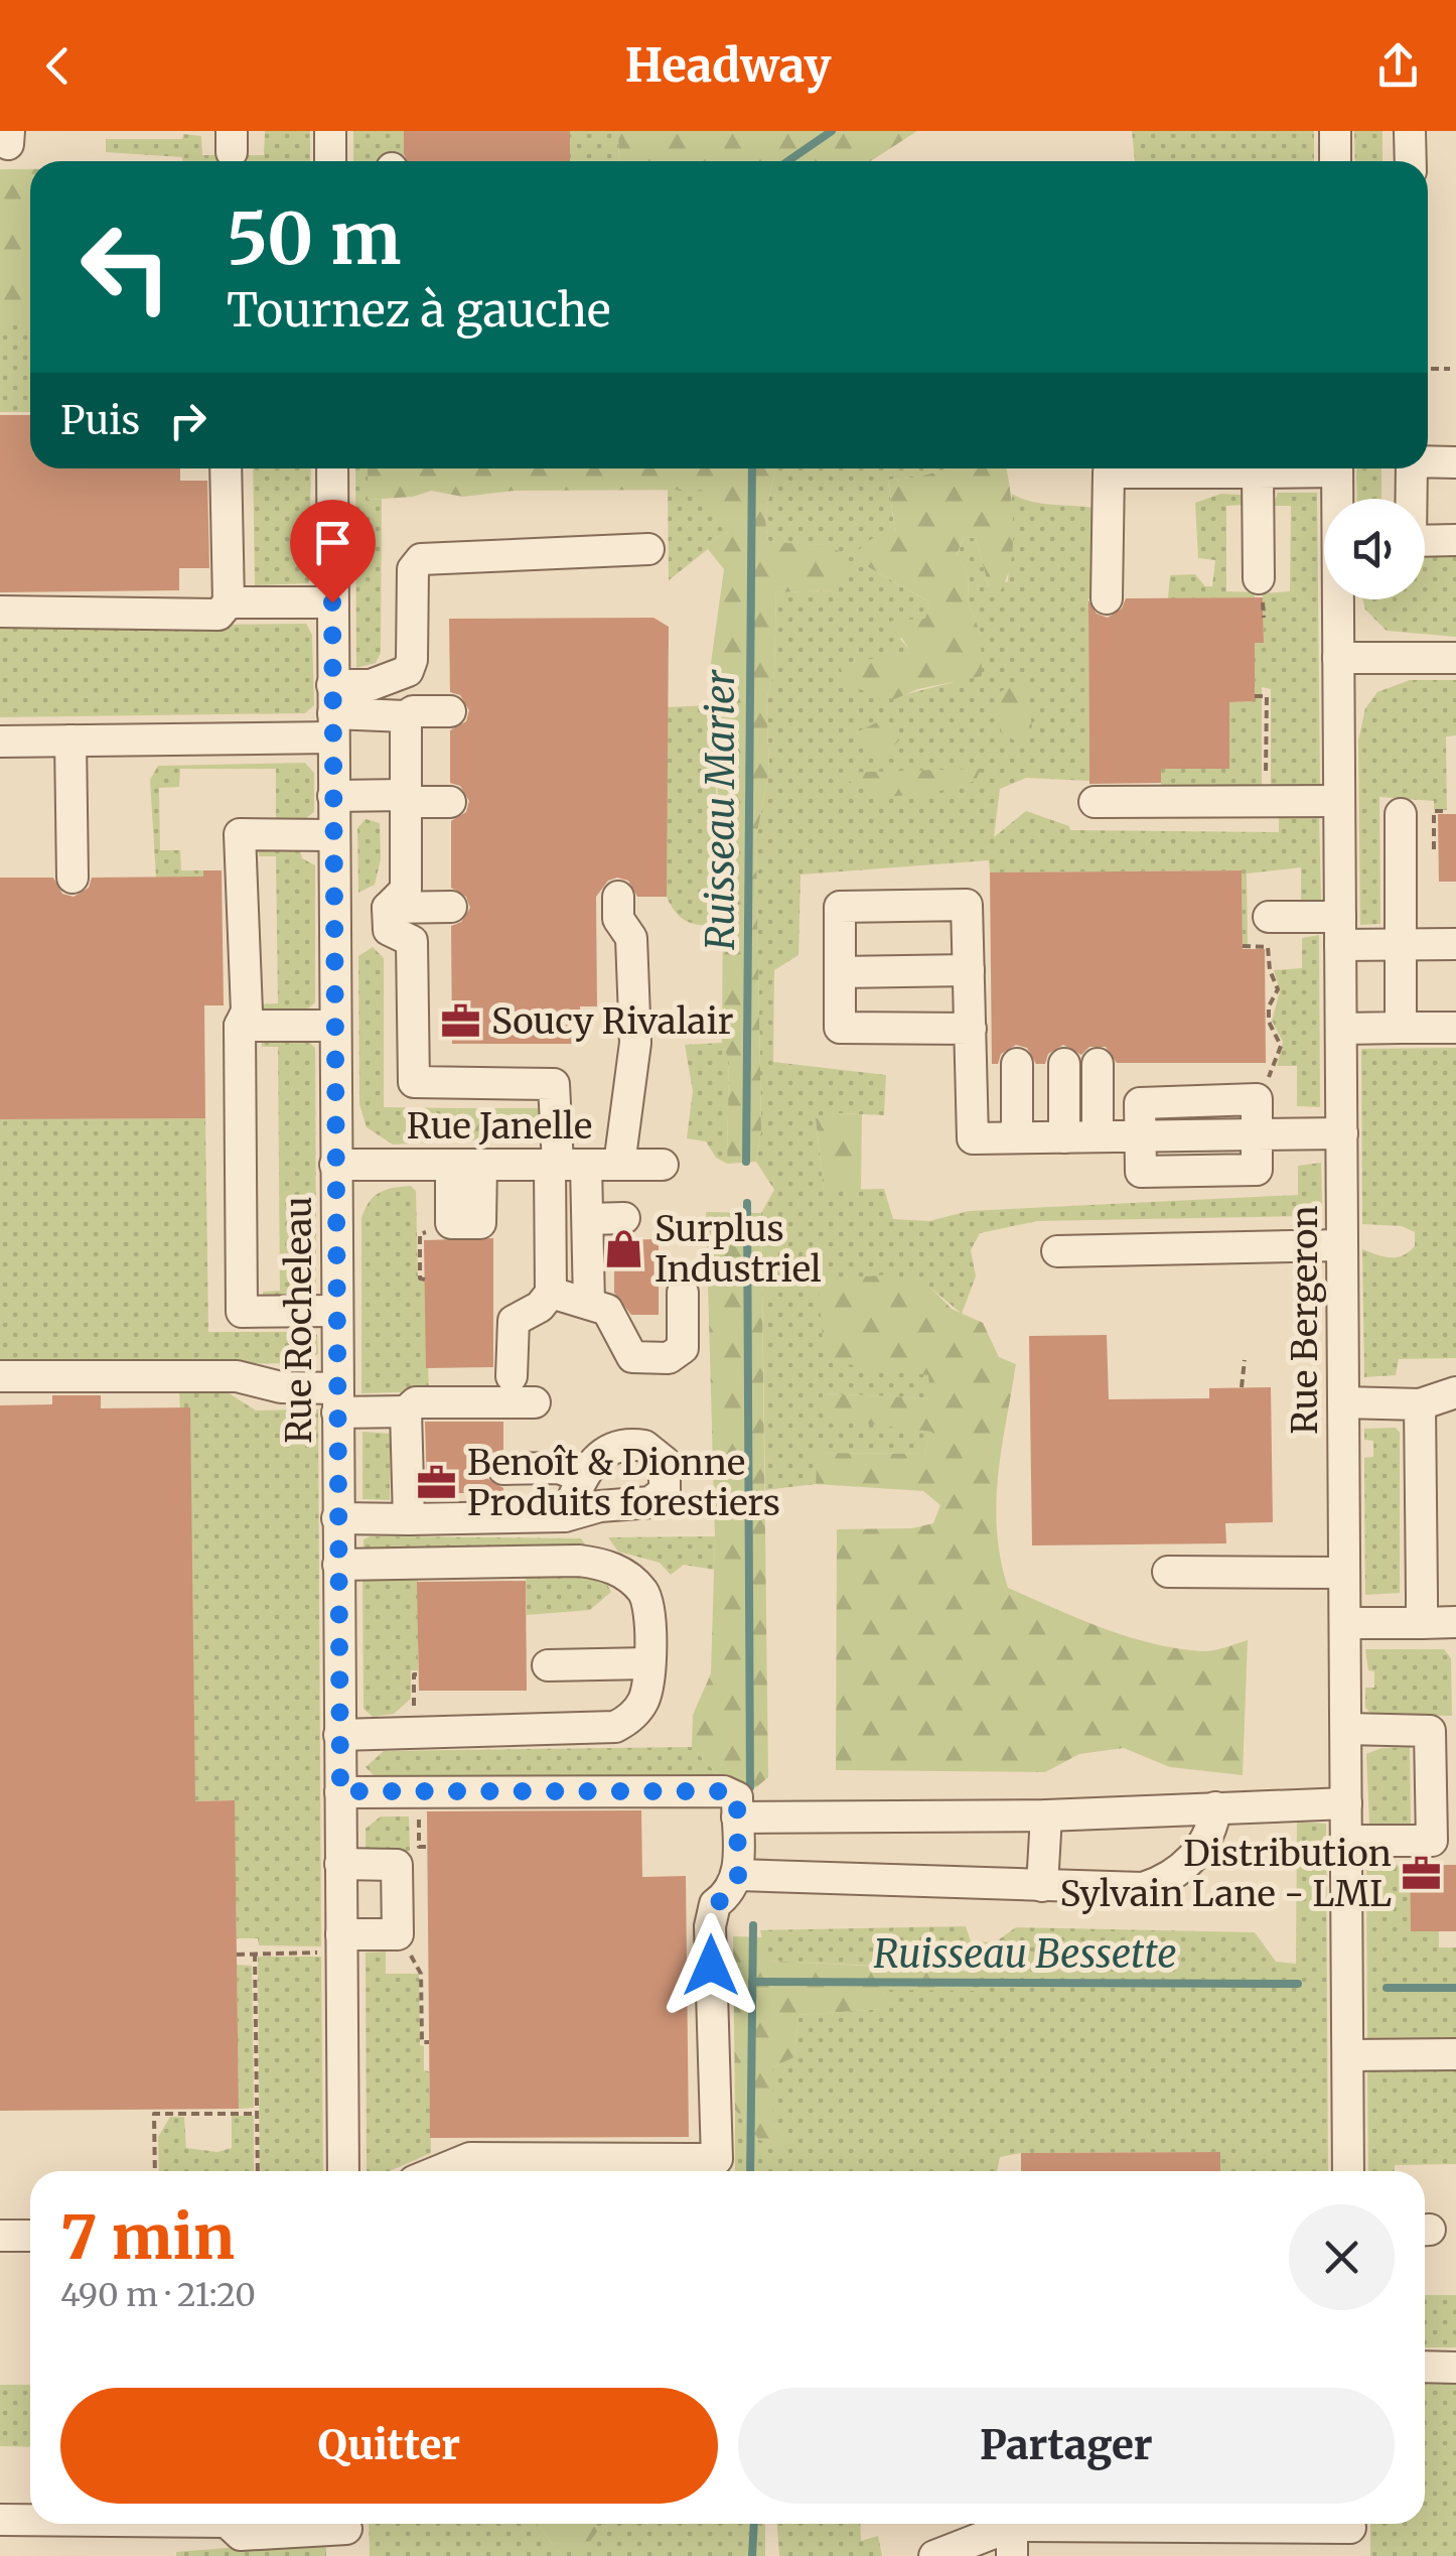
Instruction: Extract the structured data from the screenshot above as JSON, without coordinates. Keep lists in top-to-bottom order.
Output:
{
  "streets": {
    "street": ["Rue Janelle", "Rue Rocheleau", "Rue Bergeron"]
  },
  "crossings": [
    ["Rue Janelle", "Rue Rocheleau"]
  ],
  "water": ["Ruisseau Marier", "Ruisseau Bessette"],
  "places": {
    "office": ["Soucy Rivalair", "Benoît & Dionne Produits forestiers", "Distribution Sylvain Lane - LML"],
    "shop": ["Surplus Industriel"]
  },
  "page": {
    "header": "Headway",
    "turn": ["50 m", "Tournez à gauche"],
    "then": "Puis",
    "heading": ["7 min", "490 m · 21:20"],
    "buttons": ["Quitter", "Partager"]
  }
}
